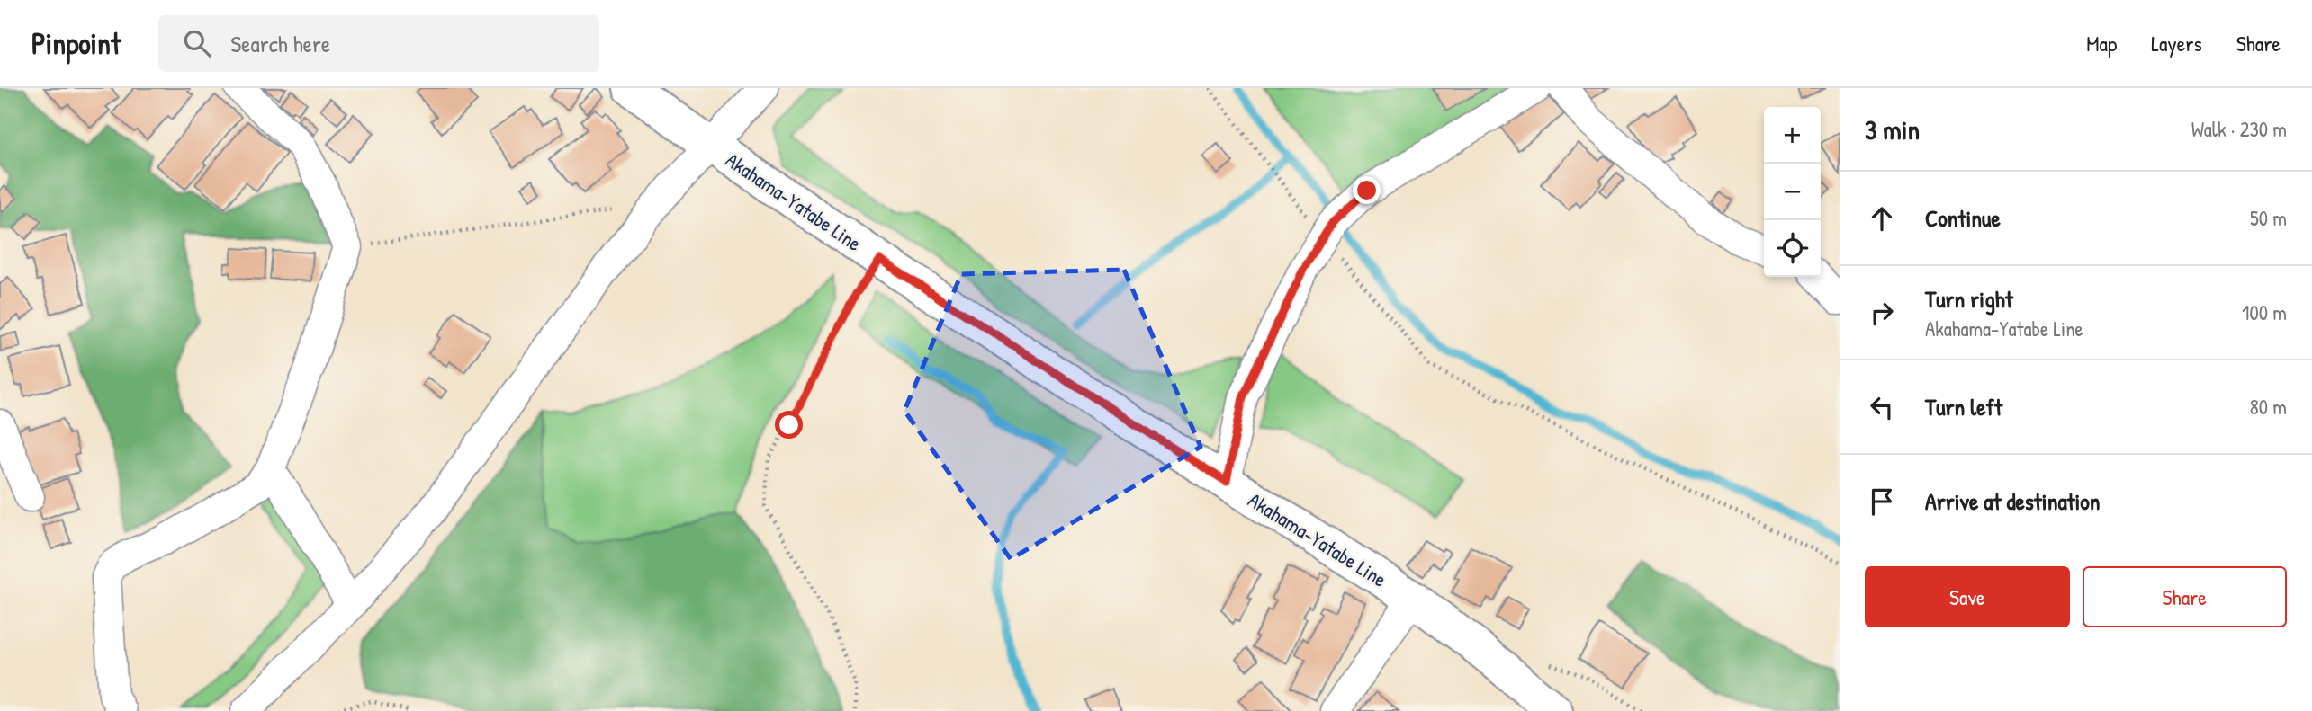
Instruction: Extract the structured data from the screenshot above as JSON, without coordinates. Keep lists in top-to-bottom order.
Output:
{
  "streets": {
    "main road": ["Akahama-Yatabe Line"]
  },
  "page": {
    "header": "Pinpoint",
    "search": "Search here",
    "nav": ["Map", "Layers", "Share"],
    "heading": ["3 min", "Walk · 230 m"],
    "map_buttons": ["+", "−"],
    "list": [
      ["Continue", "50 m"],
      ["Turn right", "Akahama-Yatabe Line", "100 m"],
      ["Turn left", "80 m"],
      "Arrive at destination"
    ],
    "buttons": ["Save", "Share"]
  }
}
